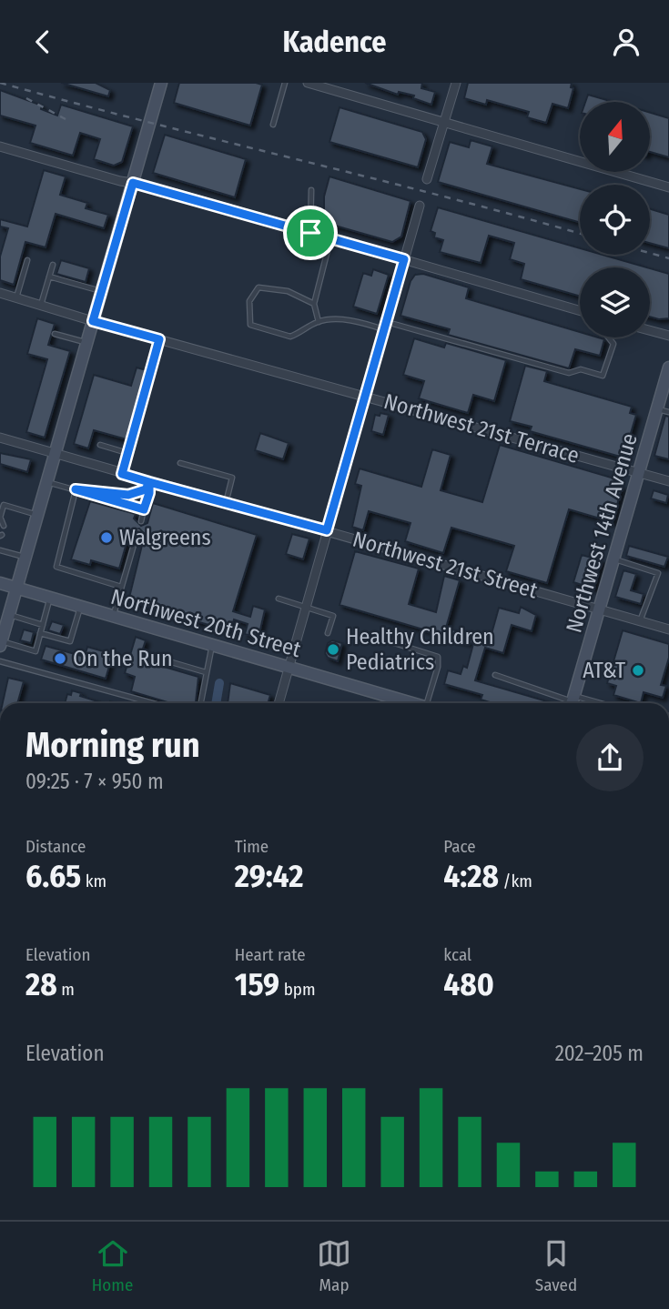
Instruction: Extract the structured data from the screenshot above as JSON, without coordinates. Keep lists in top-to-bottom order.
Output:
{
  "streets": {
    "main road": ["Northwest 14th Avenue", "Northwest 20th Street"],
    "street": ["Northwest 21st Terrace", "Northwest 21st Street"]
  },
  "crossings": [
    ["Northwest 21st Terrace", "Northwest 14th Avenue"],
    ["Northwest 14th Avenue", "Northwest 21st Street"]
  ],
  "places": [
    "Walgreens",
    "Healthy Children Pediatrics",
    "On the Run",
    "AT&T"
  ],
  "north": "top",
  "page": {
    "header": "Kadence",
    "heading": ["Morning run", "09:25 · 7 × 950 m"],
    "stats": [
      ["Distance", "6.65 km"],
      ["Time", "29:42"],
      ["Pace", "4:28 /km"],
      ["Elevation", "28 m"],
      ["Heart rate", "159 bpm"],
      ["kcal", "480"]
    ],
    "chart": ["Elevation", "202–205 m"],
    "tabs": ["Home", "Map", "Saved"]
  }
}
